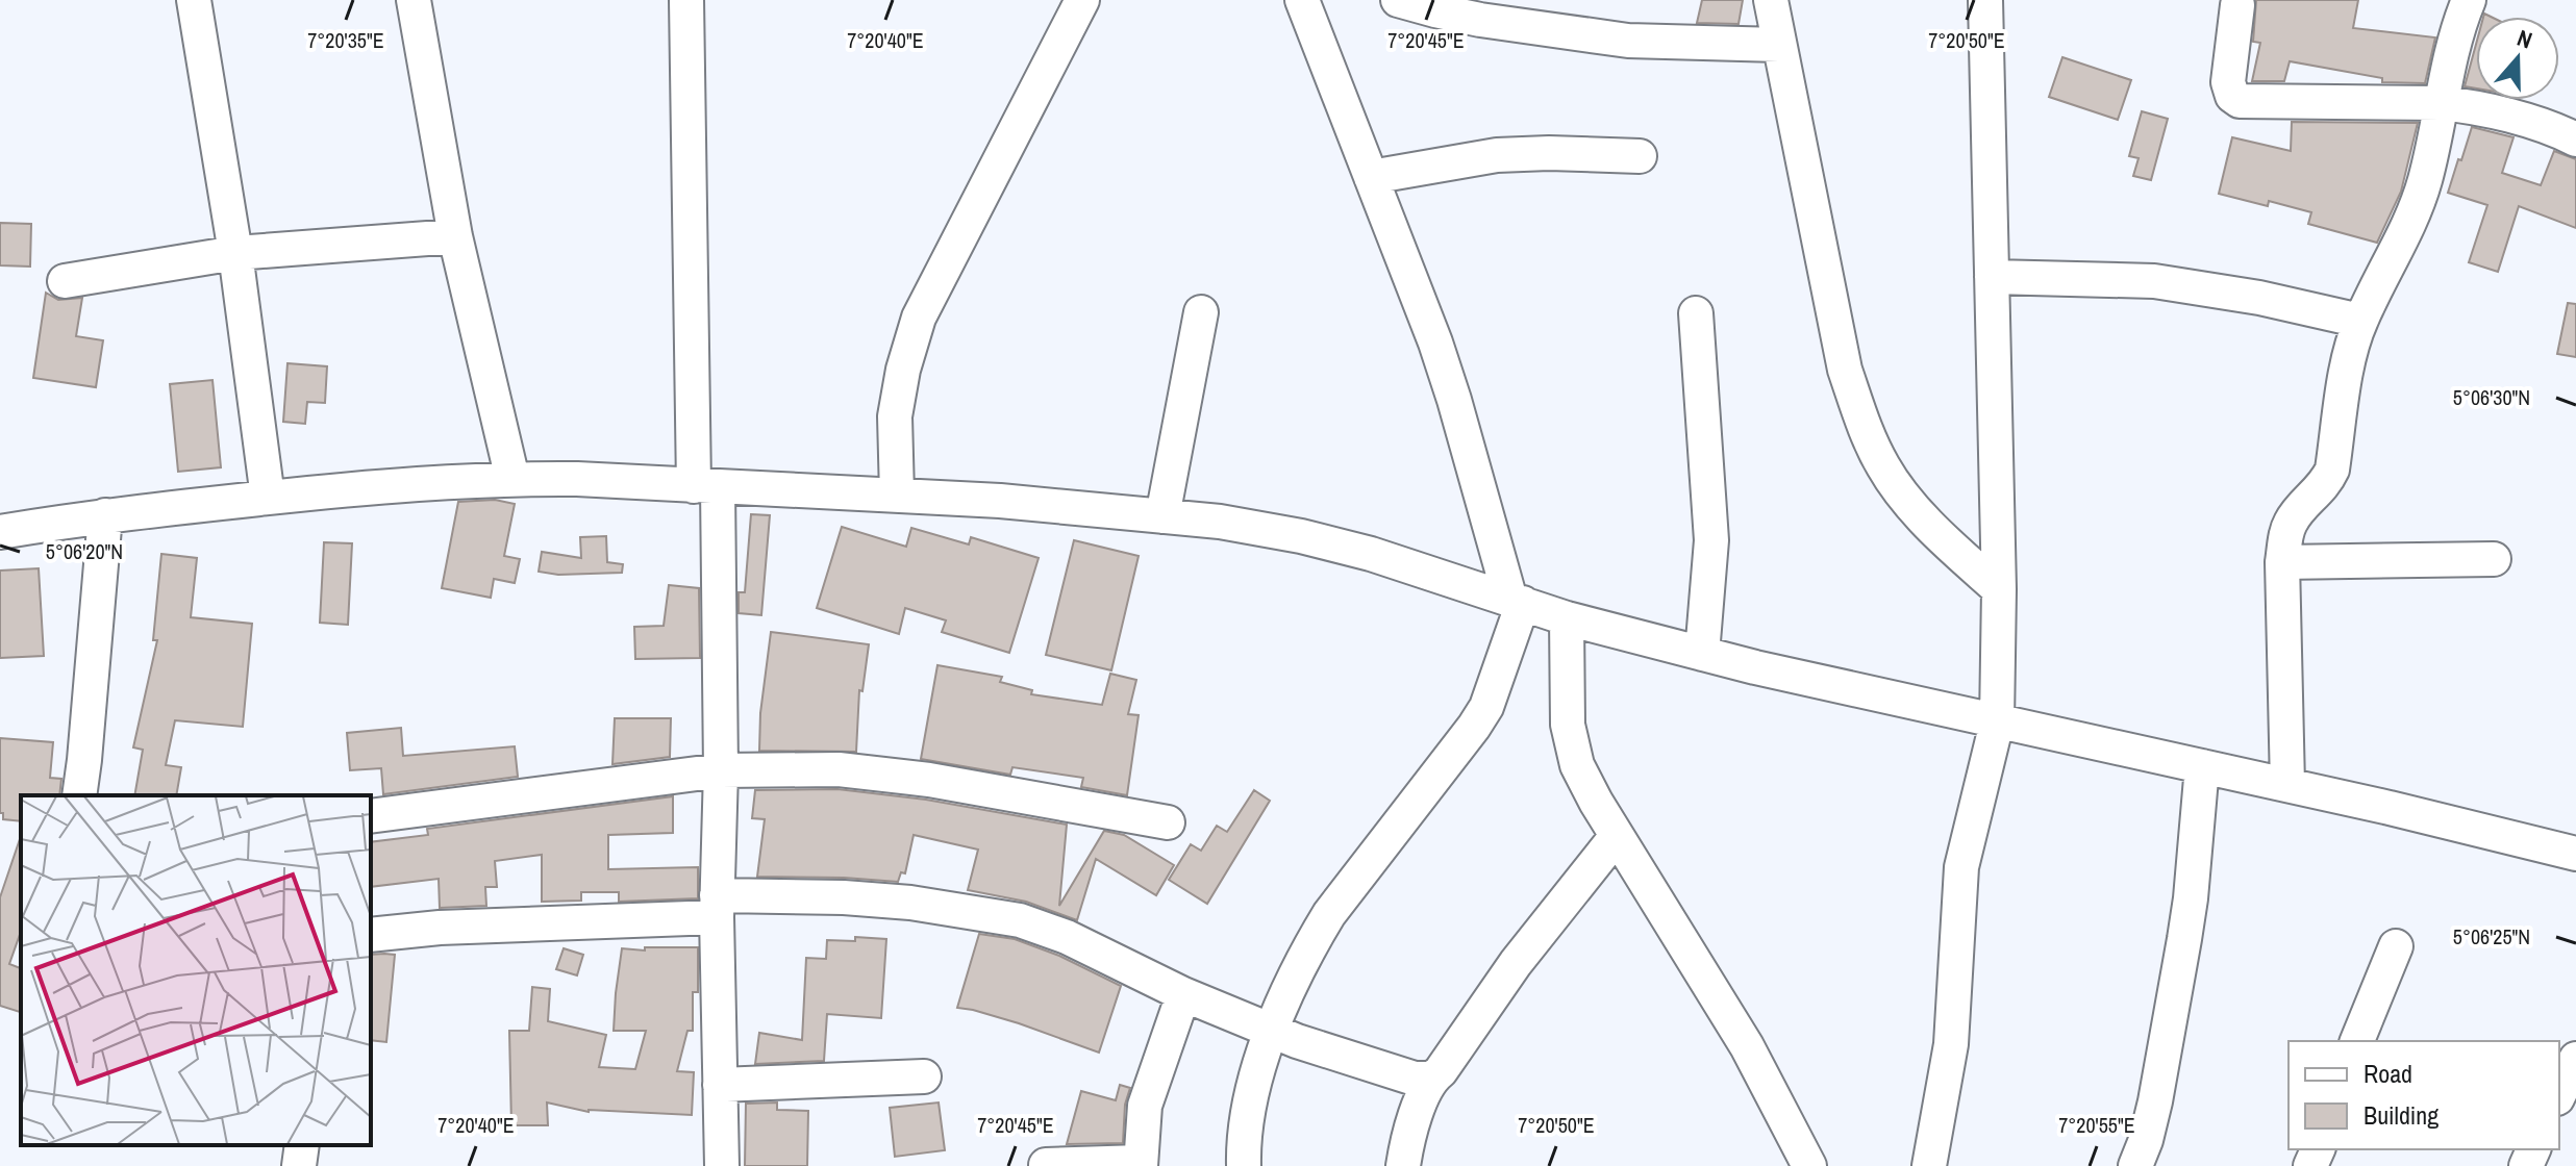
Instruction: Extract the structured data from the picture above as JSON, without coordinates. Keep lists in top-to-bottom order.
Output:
{
  "legend": ["Road", "Building"],
  "north": "top",
  "coordinates": [
    "7°20'35\"E",
    "7°20'40\"E",
    "7°20'45\"E",
    "7°20'50\"E",
    "5°06'30\"N",
    "5°06'20\"N",
    "5°06'25\"N",
    "7°20'55\"E"
  ]
}
